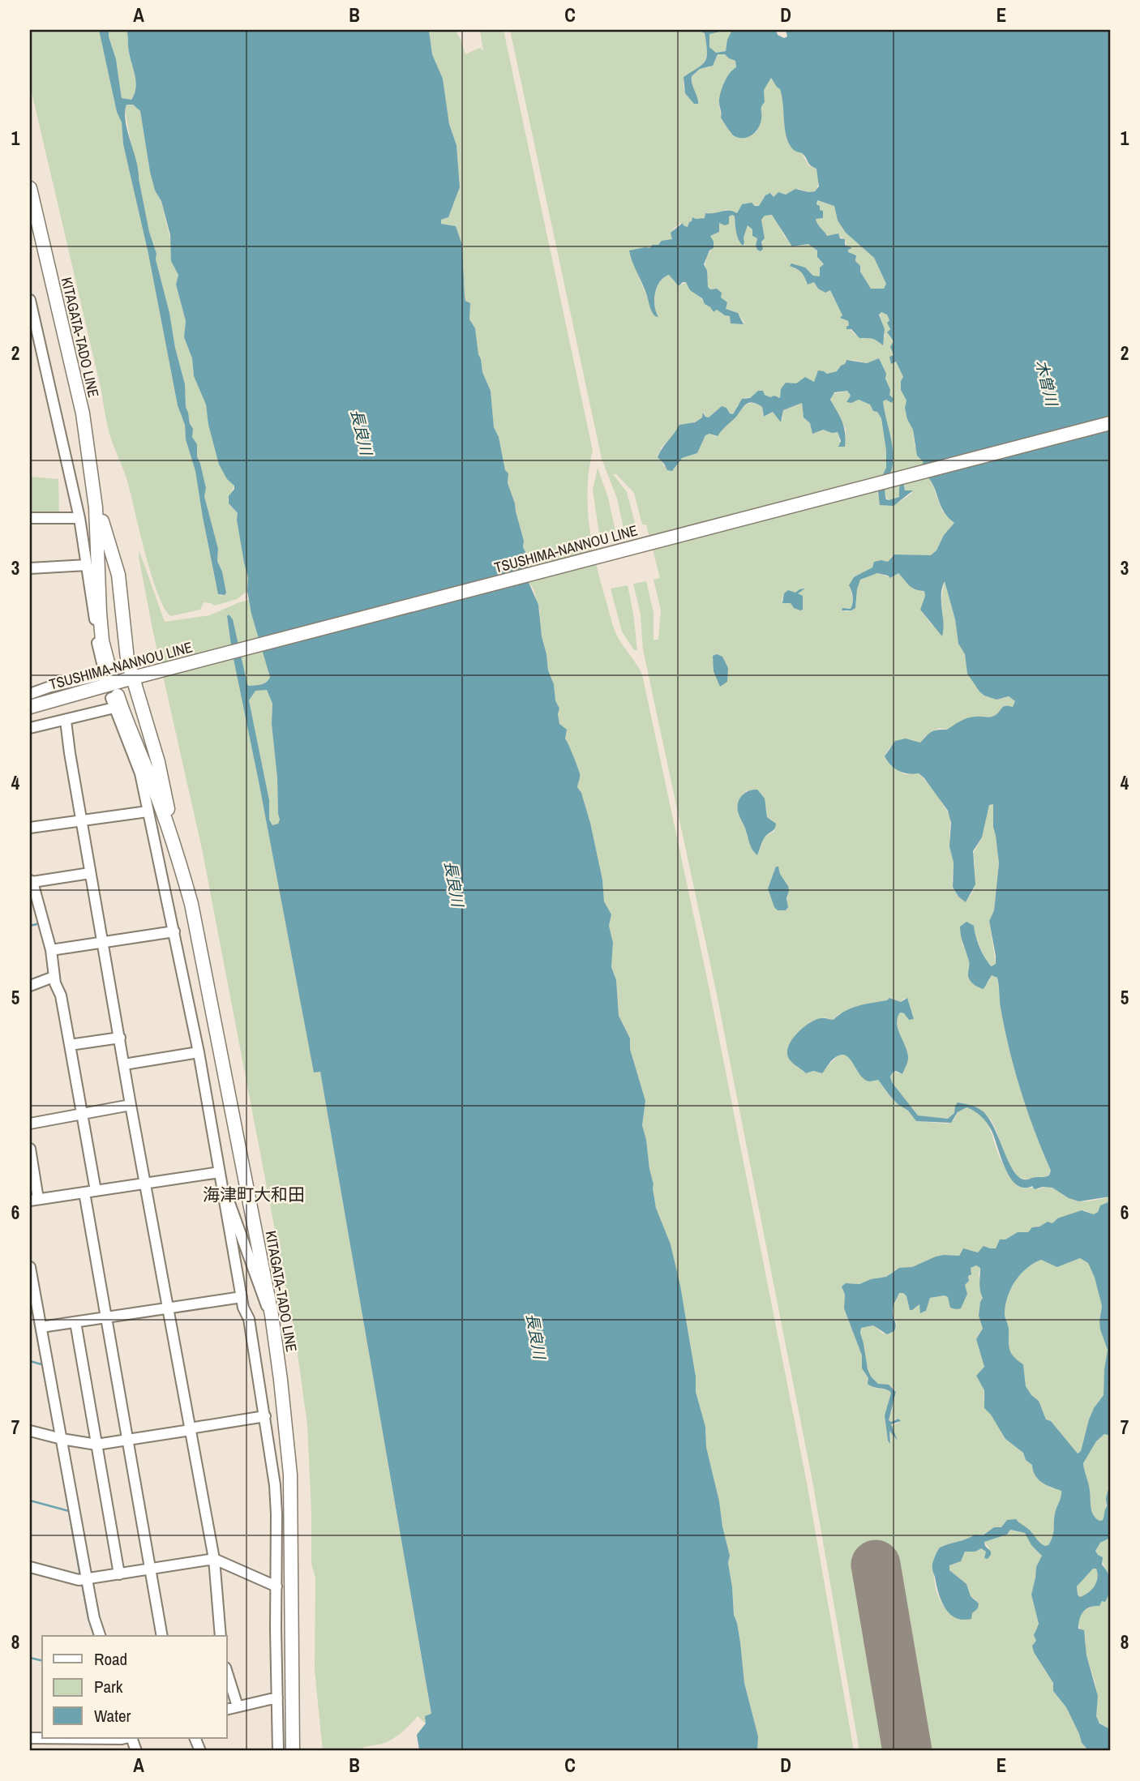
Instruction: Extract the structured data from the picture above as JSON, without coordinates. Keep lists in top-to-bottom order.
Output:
{
  "streets": {
    "main road": ["KITAGATA-TADO LINE", "TSUSHIMA-NANNOU LINE"]
  },
  "districts": ["海津町大和田"],
  "water": ["木曽川", "長良川"],
  "legend": ["Road", "Park", "Water"],
  "grid": {
    "columns": [
      "A",
      "B",
      "C",
      "D",
      "E"
    ],
    "rows": [
      "1",
      "2",
      "3",
      "4",
      "5",
      "6",
      "7",
      "8"
    ]
  }
}
